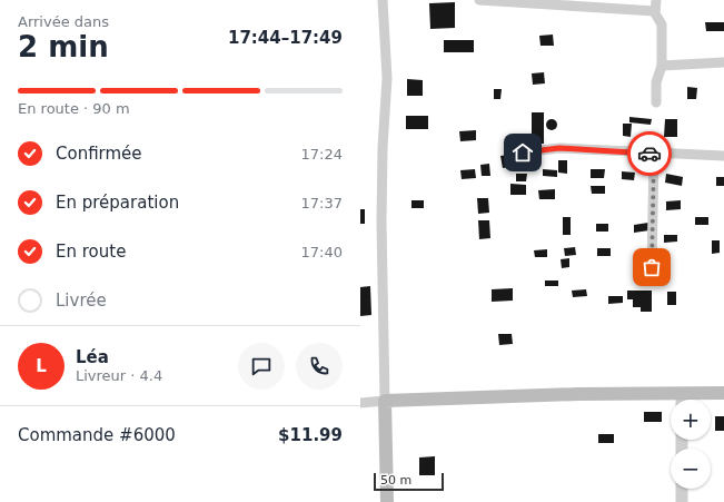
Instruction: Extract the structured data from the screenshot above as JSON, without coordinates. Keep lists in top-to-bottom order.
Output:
{
  "scale_bar": "50 m",
  "page": {
    "heading": ["2 min", "Arrivée dans", "17:44–17:49"],
    "panel": [
      "Léa",
      "Livreur · 4.4",
      "Commande #6000",
      "$11.99"
    ],
    "bar": "En route · 90 m",
    "list": [
      ["Confirmée", "17:24"],
      ["En préparation", "17:37"],
      ["En route", "17:40"],
      "Livrée"
    ],
    "round": "L",
    "map_buttons": ["+", "−"],
    "scale": "50 m"
  }
}
